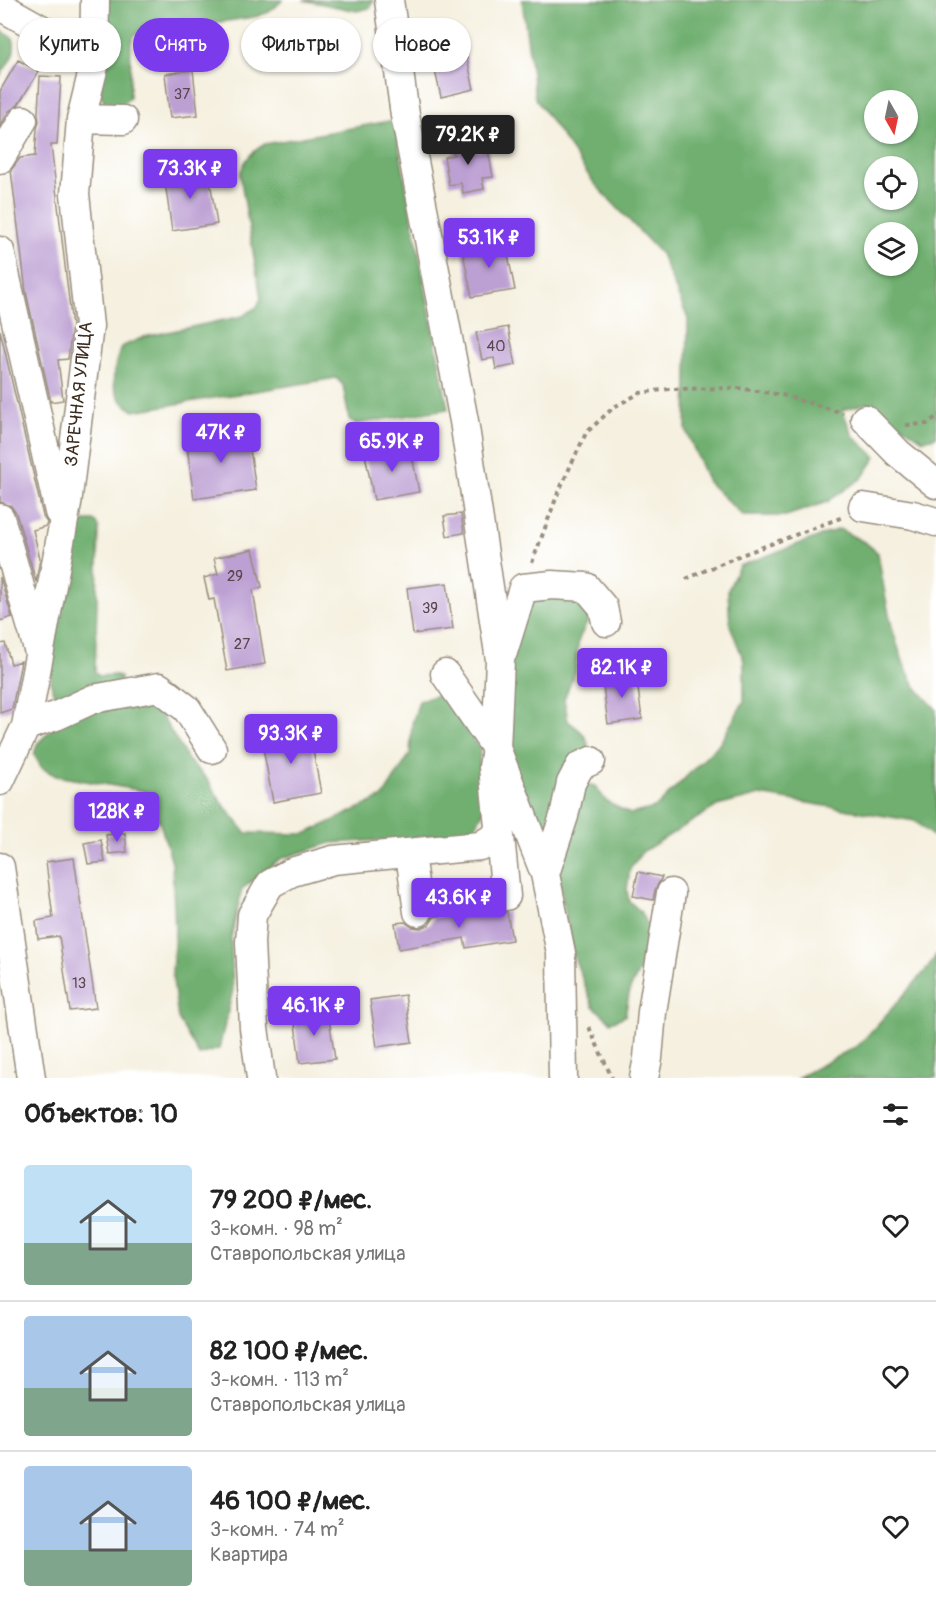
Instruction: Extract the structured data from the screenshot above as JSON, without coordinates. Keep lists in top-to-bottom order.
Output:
{
  "streets": {
    "street": ["ЗАРЕЧНАЯ УЛИЦА"]
  },
  "house_numbers": [
    "37",
    "40",
    "29",
    "39",
    "27",
    "13"
  ],
  "north": "bottom",
  "page": {
    "chip": [
      "Купить",
      "Снять",
      "Фильтры",
      "Новое"
    ],
    "price": [
      "79.2K ₽",
      "73.3K ₽",
      "53.1K ₽",
      "47K ₽",
      "65.9K ₽",
      "82.1K ₽",
      "93.3K ₽",
      "128K ₽",
      "43.6K ₽",
      "46.1K ₽"
    ],
    "heading": "Объектов: 10",
    "list": [
      {
        "name": "79 200 ₽/мес.",
        "note": "3-комн. · 98 m² · Ставропольская улица"
      },
      {
        "name": "82 100 ₽/мес.",
        "note": "3-комн. · 113 m² · Ставропольская улица"
      },
      {
        "name": "46 100 ₽/мес.",
        "note": "3-комн. · 74 m² · Квартира"
      }
    ]
  }
}
